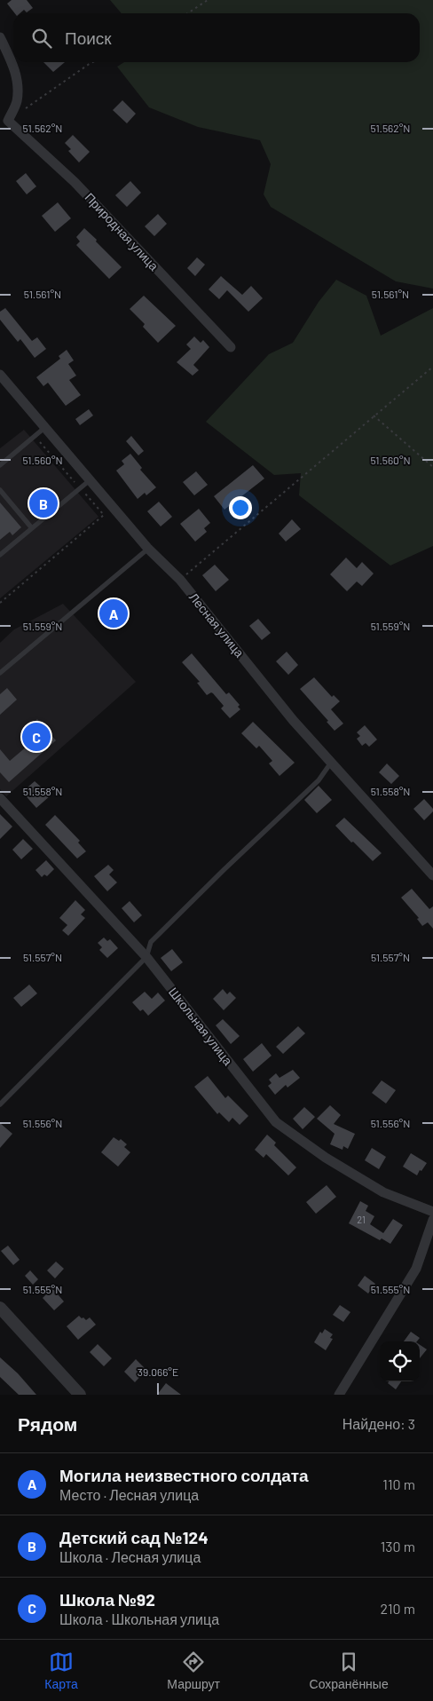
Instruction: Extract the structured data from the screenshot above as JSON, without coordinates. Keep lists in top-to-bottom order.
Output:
{
  "streets": {
    "street": ["Природная улица", "Лесная улица", "Школьная улица"]
  },
  "house_numbers": ["21"],
  "page": {
    "search": "Поиск",
    "pins": ["B", "A", "C"],
    "heading": ["Рядом", "Найдено: 3"],
    "list": [
      {
        "mark": "A",
        "name": "Могила неизвестного солдата",
        "note": "Место · Лесная улица",
        "value": "110 m"
      },
      {
        "mark": "B",
        "name": "Детский сад №124",
        "note": "Школа · Лесная улица",
        "value": "130 m"
      },
      {
        "mark": "C",
        "name": "Школа №92",
        "note": "Школа · Школьная улица",
        "value": "210 m"
      }
    ],
    "nav": ["Карта", "Маршрут", "Сохранённые"]
  },
  "coordinates": [
    "51.562°N",
    "51.561°N",
    "51.560°N",
    "51.559°N",
    "51.558°N",
    "51.557°N",
    "51.556°N",
    "51.555°N",
    "39.066°E"
  ]
}
